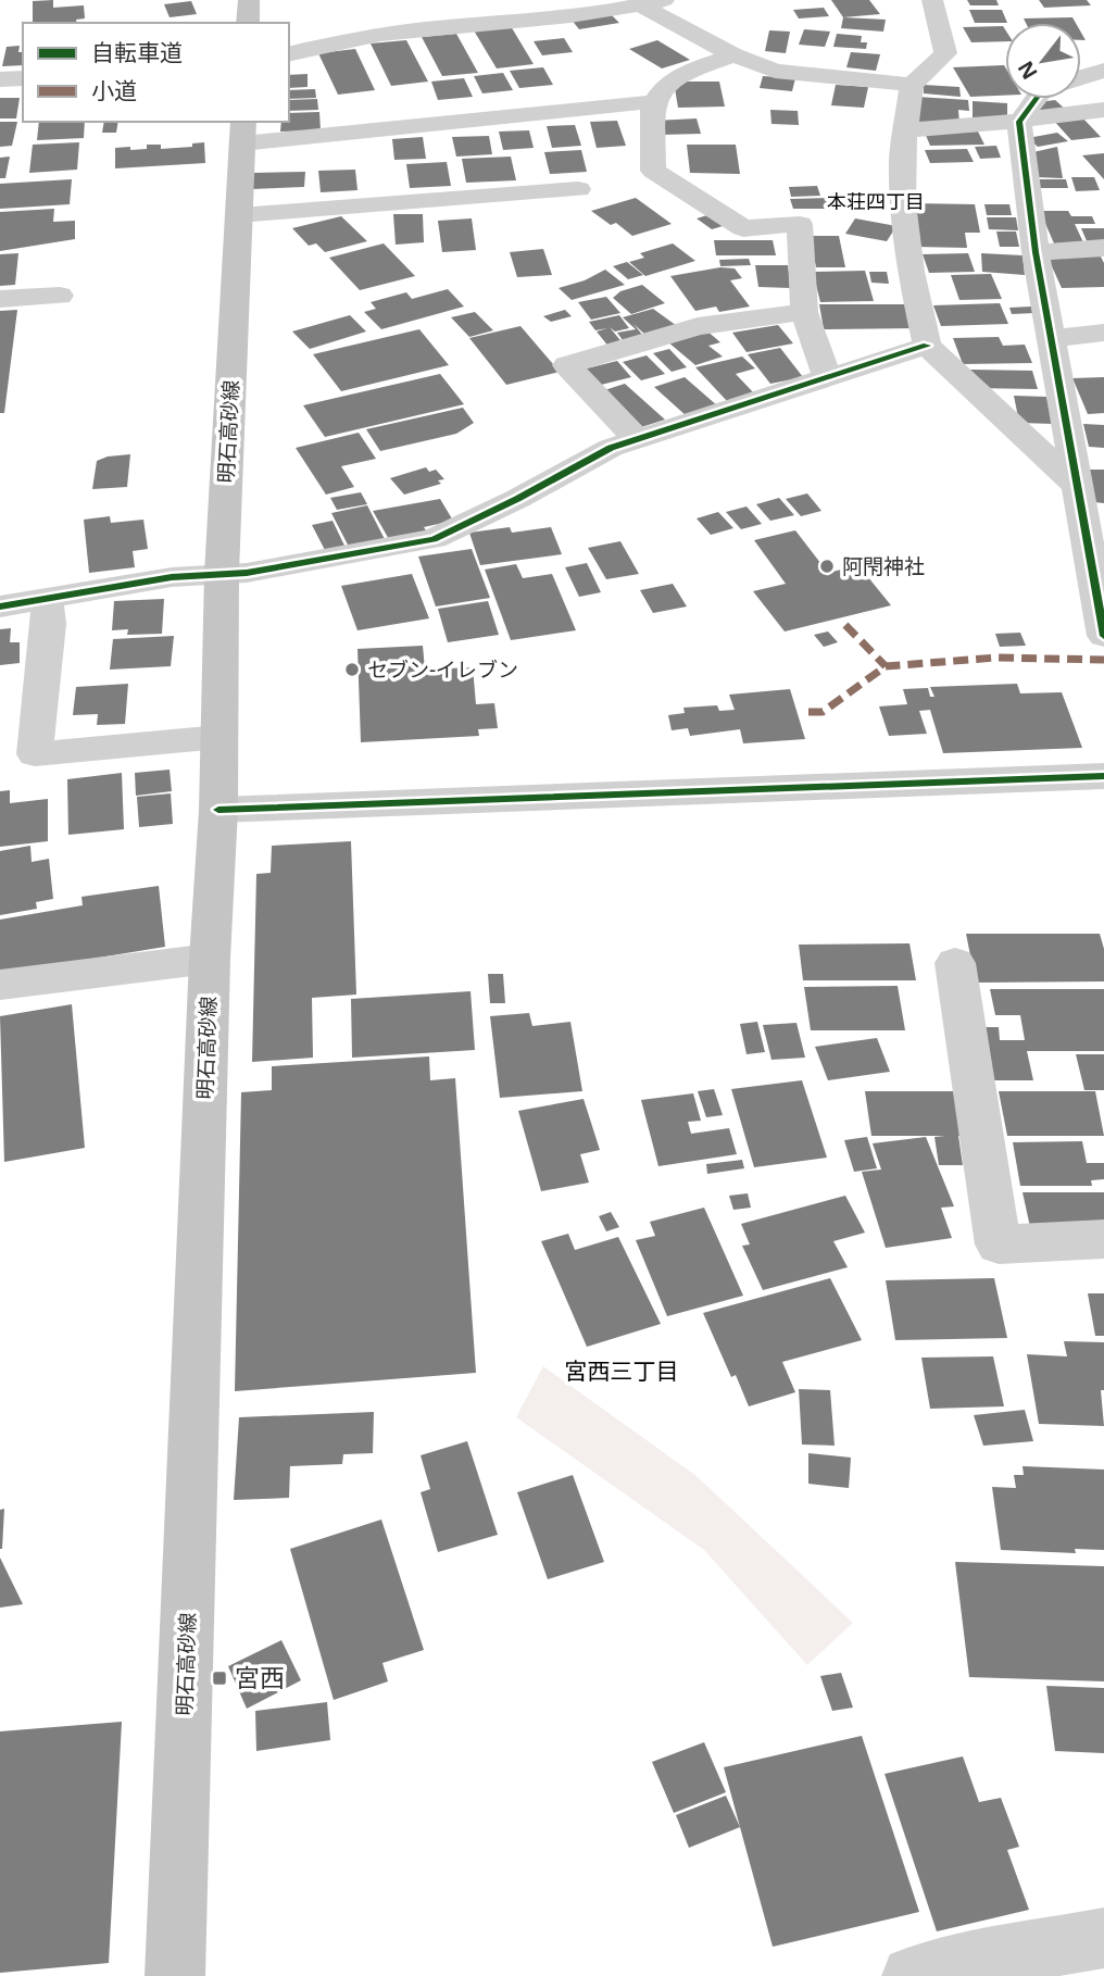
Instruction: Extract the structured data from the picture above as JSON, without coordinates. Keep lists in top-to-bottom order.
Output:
{
  "streets": {
    "main road": ["明石高砂線"]
  },
  "districts": ["本荘四丁目", "宮西三丁目"],
  "places": {
    "other": ["阿閇神社", "セブン-イレブン"],
    "transit": ["宮西"]
  },
  "legend": ["自転車道", "小道"],
  "north": "bottom left"
}
